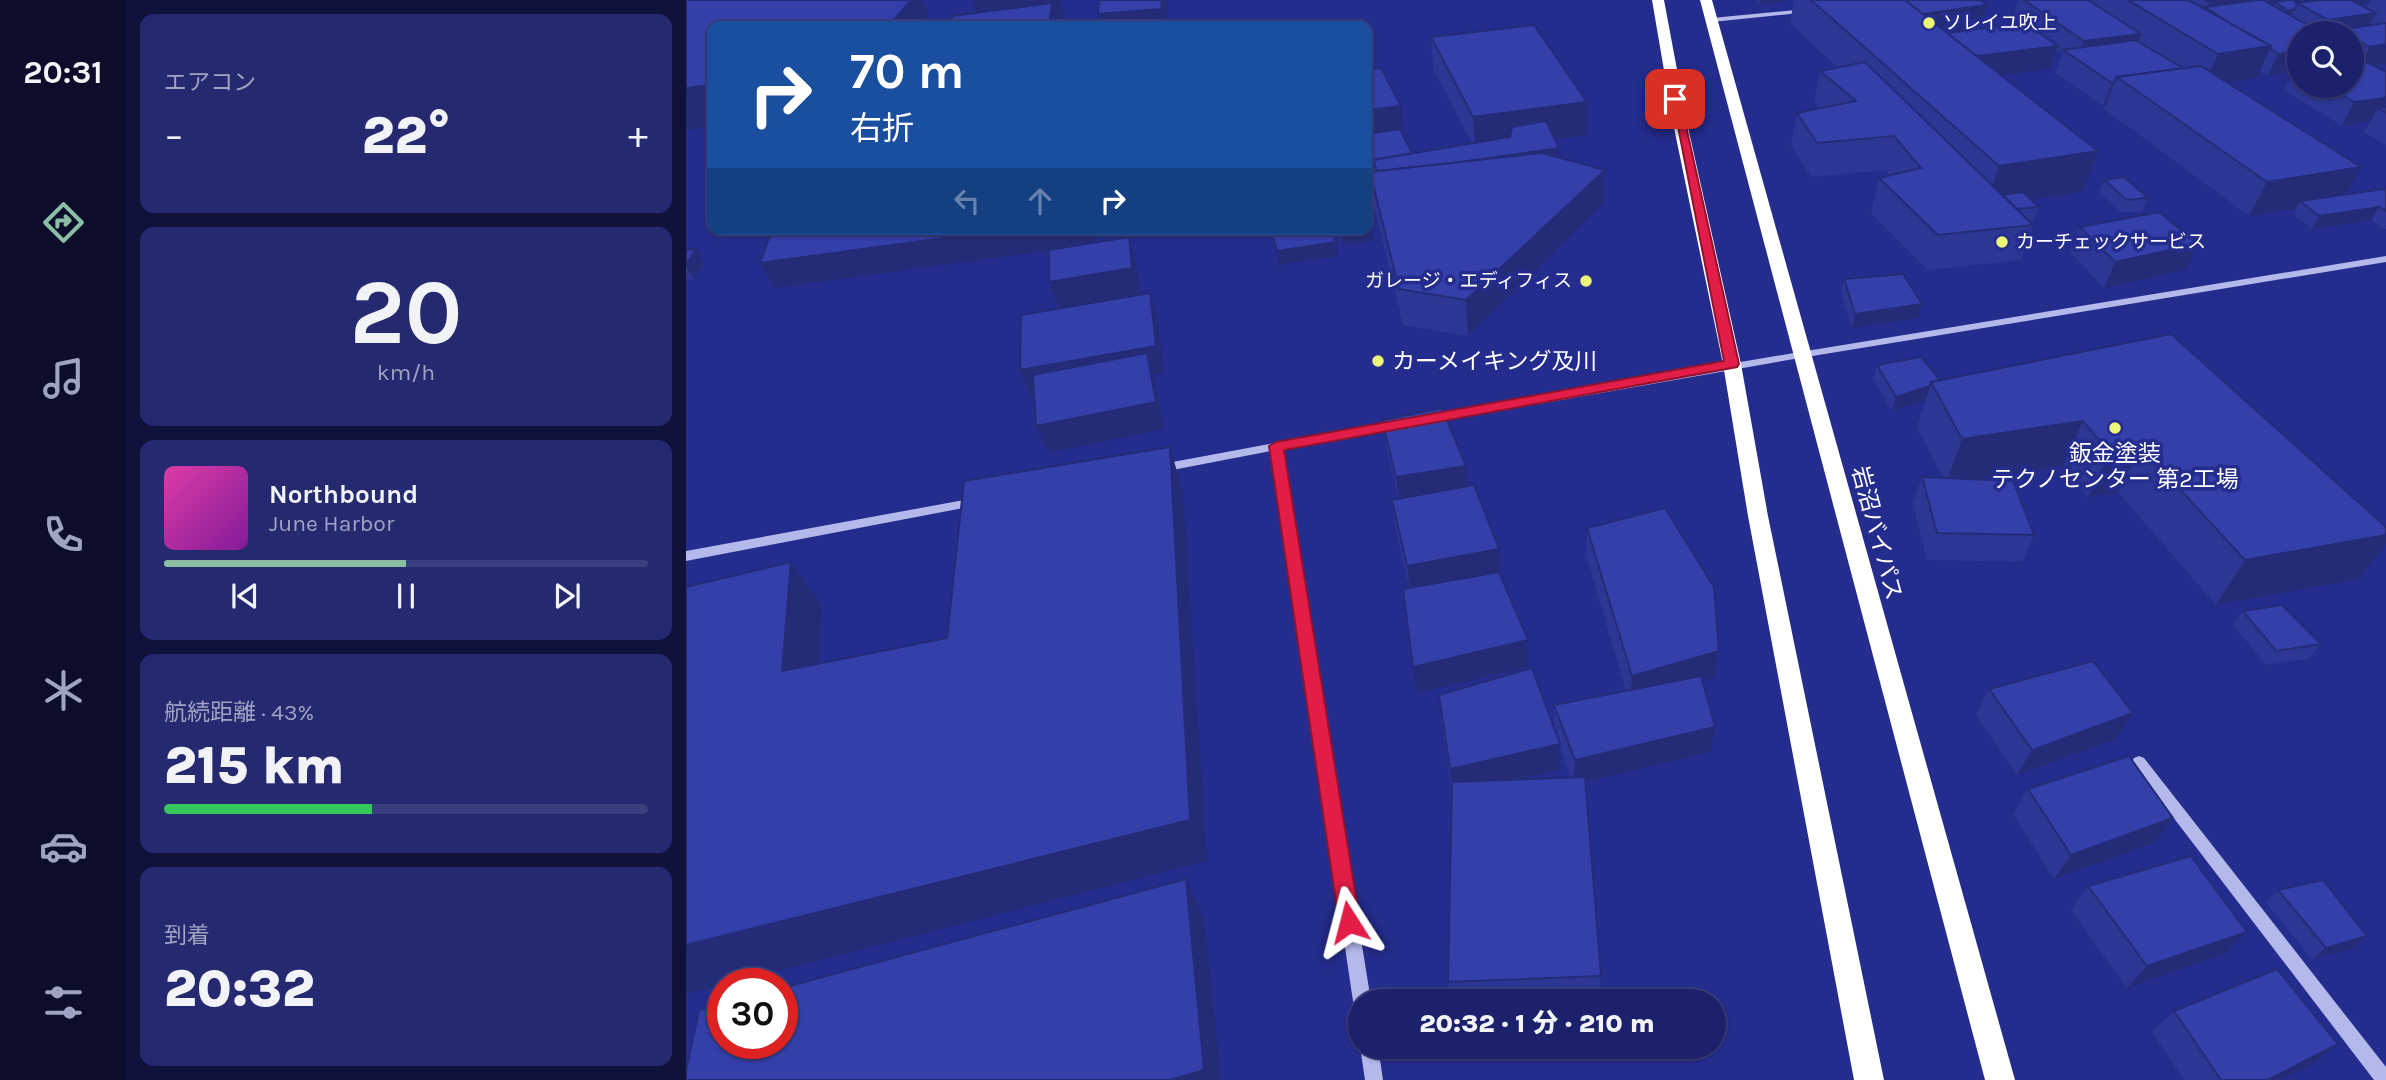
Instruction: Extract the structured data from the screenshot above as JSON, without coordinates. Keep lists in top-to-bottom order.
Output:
{
  "streets": {
    "highway": ["岩沼バイパス"]
  },
  "places": [
    "ソレイユ吹上",
    "カーチェックサービス",
    "ガレージ・エディフィス",
    "カーメイキング及川",
    "鈑金塗装 テクノセンター 第2工場"
  ],
  "page": {
    "tabs": "20:31",
    "tile": [
      "エアコン",
      ["20", "km/h"],
      ["航続距離 · 43%", "215 km"],
      ["到着", "20:32"]
    ],
    "turn": ["70 m", "右折"],
    "heat": ["−", "22°", "+"],
    "song": ["Northbound", "June Harbor"],
    "limit": "30",
    "trip": "20:32 · 1 分 · 210 m"
  }
}
